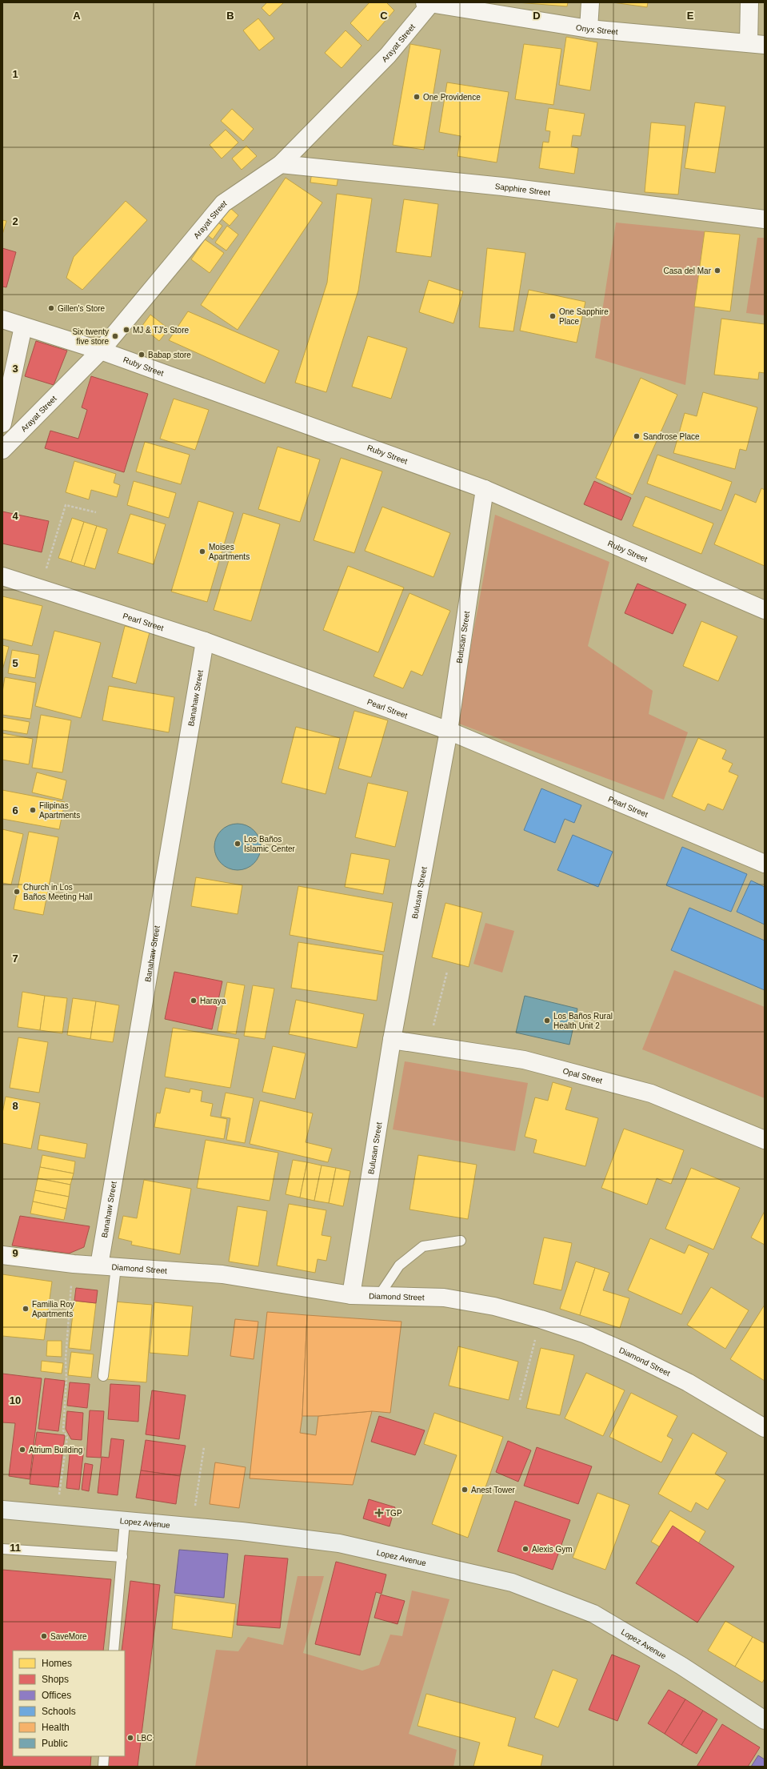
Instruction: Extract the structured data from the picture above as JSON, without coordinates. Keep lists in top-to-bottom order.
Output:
{
  "streets": {
    "main road": ["Lopez Avenue"],
    "street": [
      "Onyx Street",
      "Arayat Street",
      "Sapphire Street",
      "Ruby Street",
      "Pearl Street",
      "Bulusan Street",
      "Banahaw Street",
      "Opal Street",
      "Diamond Street"
    ]
  },
  "crossings": [
    ["Onyx Street", "Arayat Street"],
    ["Arayat Street", "Sapphire Street"],
    ["Arayat Street", "Ruby Street"],
    ["Ruby Street", "Bulusan Street"],
    ["Pearl Street", "Bulusan Street"],
    ["Pearl Street", "Banahaw Street"],
    ["Bulusan Street", "Opal Street"],
    ["Bulusan Street", "Diamond Street"],
    ["Banahaw Street", "Diamond Street"]
  ],
  "places": {
    "other": [
      "One Providence",
      "Casa del Mar",
      "Gillen's Store",
      "One Sapphire Place",
      "MJ & TJ's Store",
      "Six twenty five store",
      "Babap store",
      "Sandrose Place",
      "Moises Apartments",
      "Filipinas Apartments",
      "Los Baños Islamic Center",
      "Church in Los Baños Meeting Hall",
      "Haraya",
      "Los Baños Rural Health Unit 2",
      "Familia Roy Apartments",
      "Atrium Building",
      "Anest Tower",
      "Alexis Gym",
      "SaveMore",
      "LBC"
    ],
    "health": ["TGP"]
  },
  "legend": [
    "Homes",
    "Shops",
    "Offices",
    "Schools",
    "Health",
    "Public"
  ],
  "grid": {
    "columns": [
      "A",
      "B",
      "C",
      "D",
      "E"
    ],
    "rows": [
      "1",
      "2",
      "3",
      "4",
      "5",
      "6",
      "7",
      "8",
      "9",
      "10",
      "11"
    ]
  }
}
